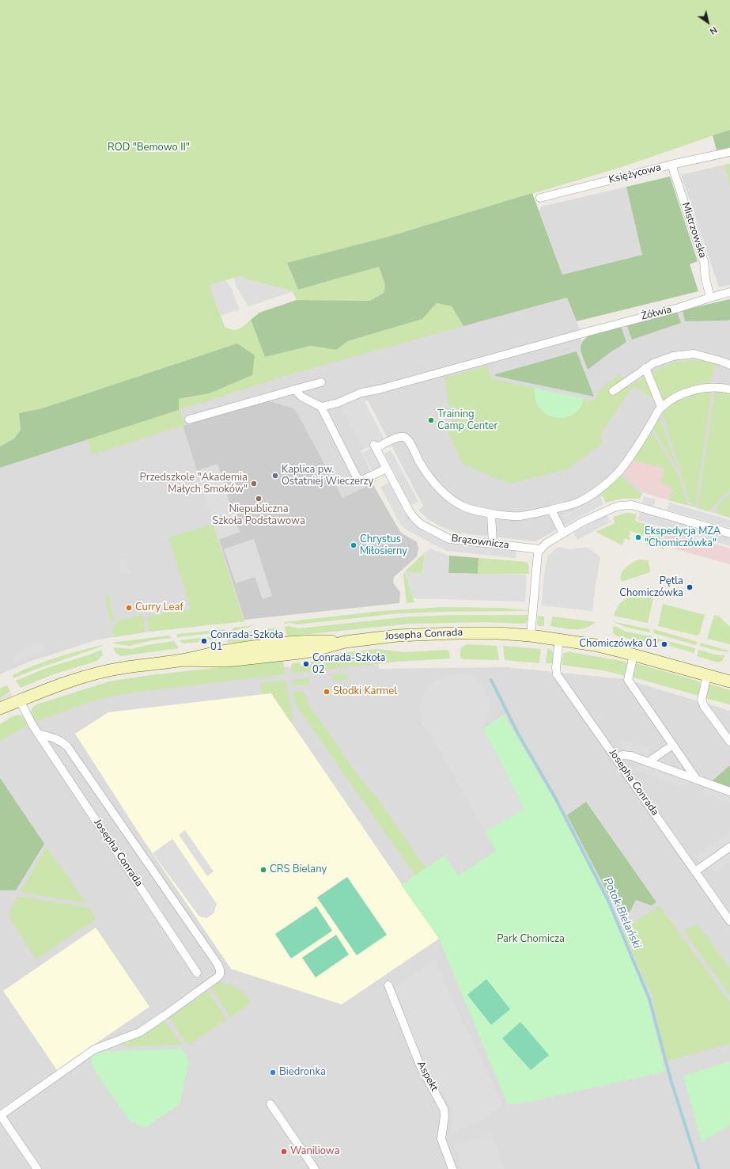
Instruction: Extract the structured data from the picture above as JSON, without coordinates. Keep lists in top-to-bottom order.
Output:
{
  "streets": {
    "street": [
      "Księżycowa",
      "Mistrzowska",
      "Żółwia",
      "Brązownicza",
      "Josepha Conrada",
      "Aspekt"
    ]
  },
  "crossings": [
    ["Księżycowa", "Mistrzowska"],
    ["Mistrzowska", "Żółwia"]
  ],
  "water": ["Potok Bielański"],
  "parks": ["ROD \"Bemowo II\"", "Park Chomicza"],
  "places": [
    "Training Camp Center",
    "Kaplica pw. Ostatniej Wieczerzy",
    "Przedszkole \"Akademia Małych Smoków\"",
    "Niepubliczna Szkoła Podstawowa",
    "Ekspedycja MZA \"Chomiczówka\"",
    "Chrystus Miłosierny",
    "Pętla Chomiczówka",
    "Curry Leaf",
    "Conrada-Szkoła 01",
    "Chomiczówka 01",
    "Conrada-Szkoła 02",
    "Słodki Karmel",
    "CRS Bielany",
    "Biedronka",
    "Waniliowa"
  ],
  "north": "bottom right"
}
